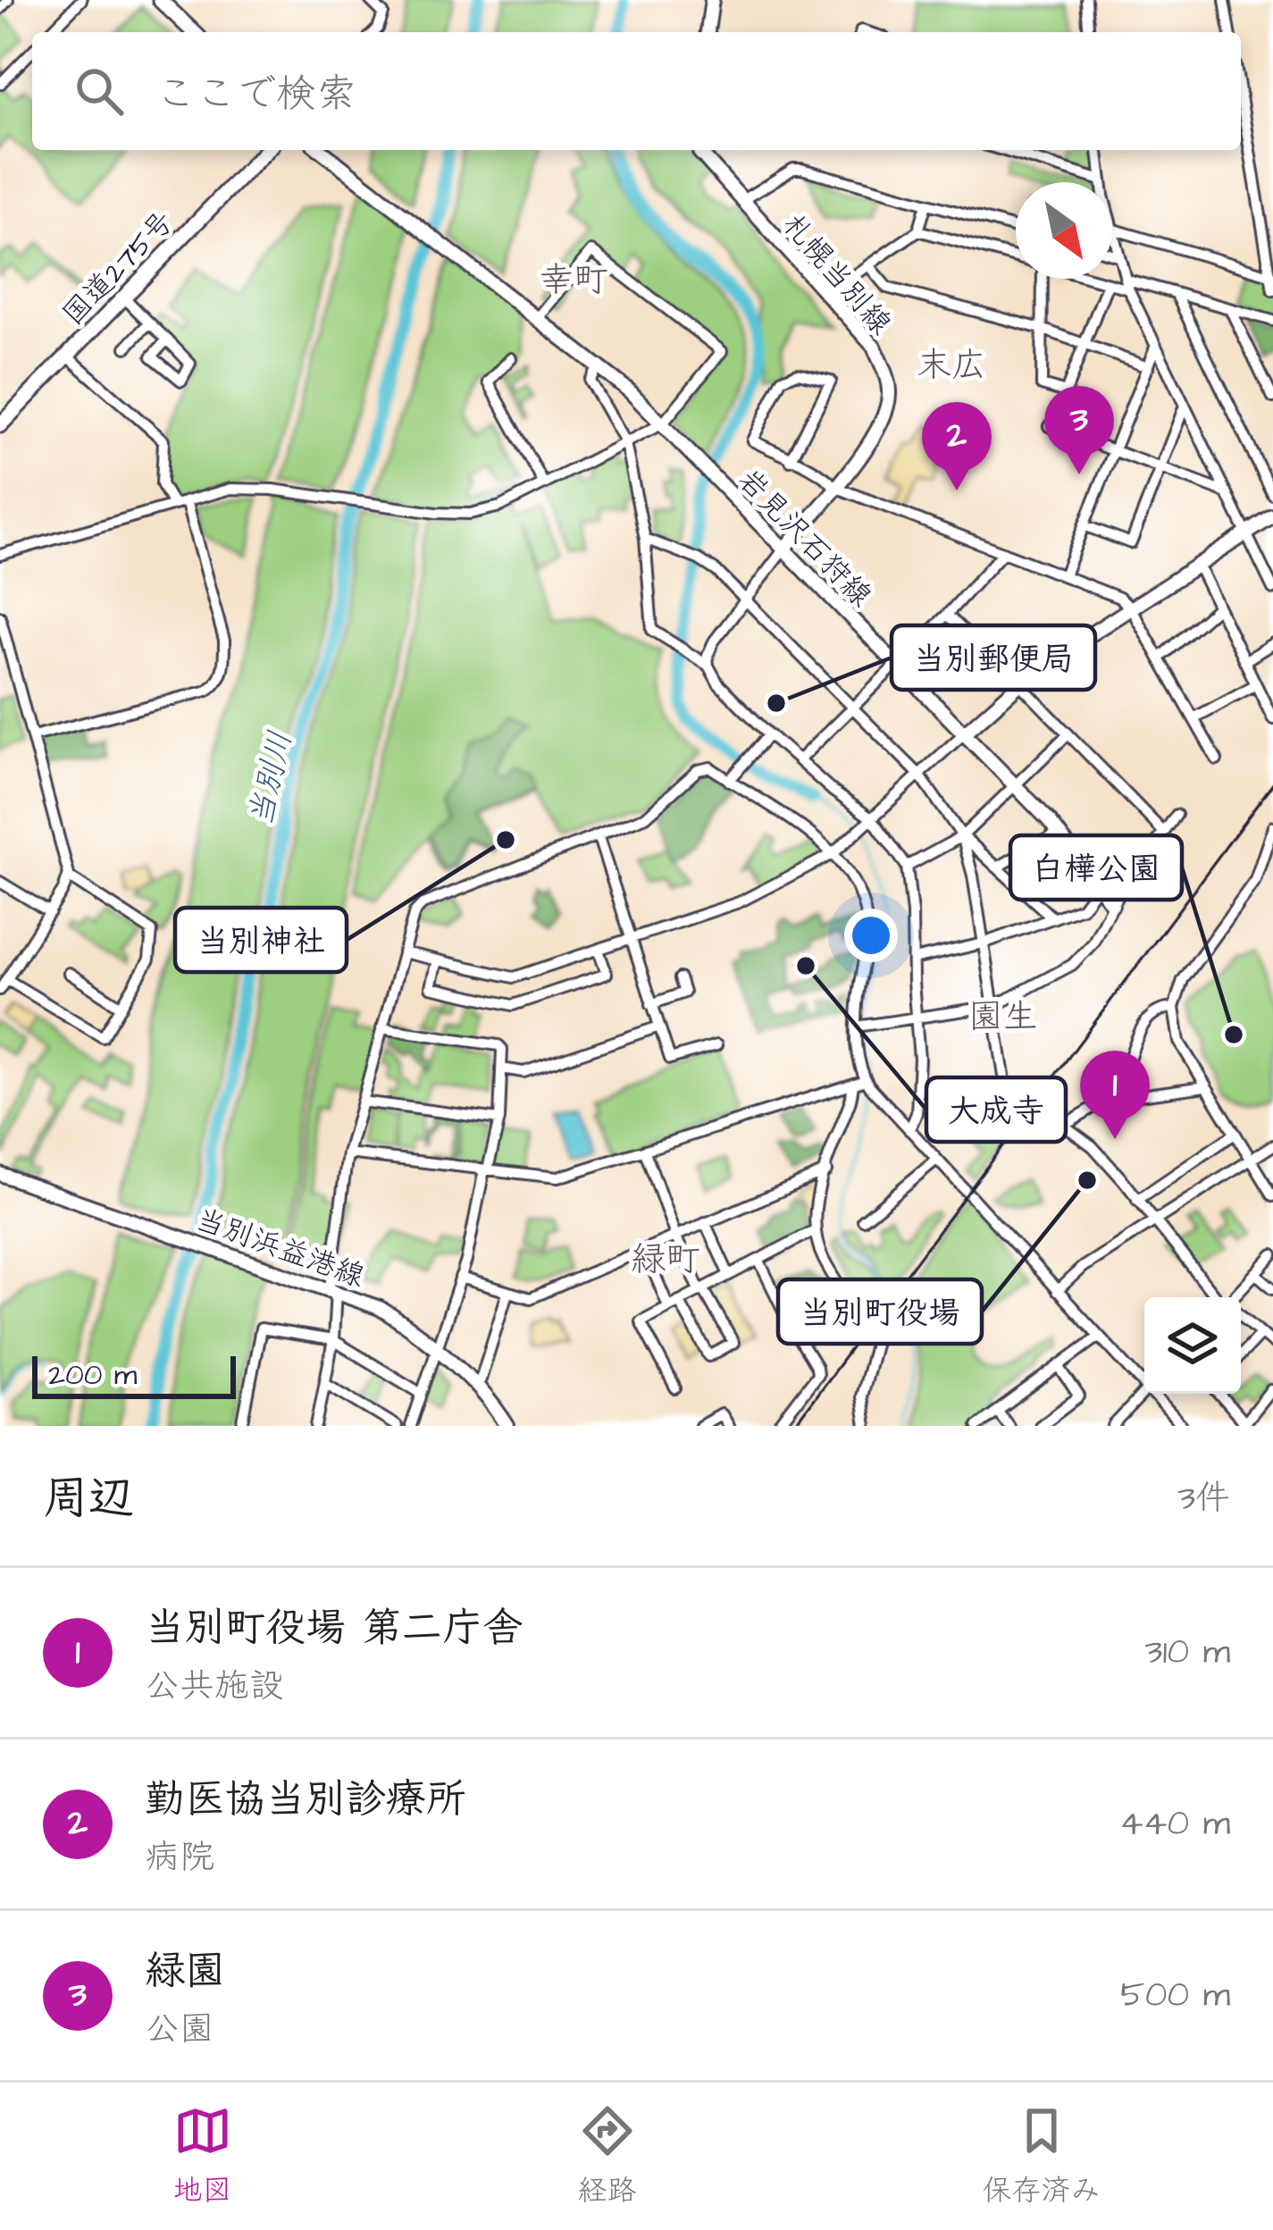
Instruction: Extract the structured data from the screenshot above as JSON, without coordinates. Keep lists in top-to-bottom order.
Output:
{
  "streets": {
    "highway": ["国道275号"],
    "main road": ["札幌当別線", "岩見沢石狩線", "当別浜益港線"]
  },
  "crossings": [
    ["札幌当別線", "岩見沢石狩線"]
  ],
  "districts": [
    "幸町",
    "末広",
    "園生",
    "緑町"
  ],
  "water": ["当別川"],
  "places": [
    "当別郵便局",
    "当別神社",
    "大成寺",
    "白樺公園",
    "当別町役場"
  ],
  "scale_bar": "200 m",
  "north": "bottom right",
  "page": {
    "search": "ここで検索",
    "pins": ["3", "2", "1"],
    "scale": "200 m",
    "heading": ["周辺", "3件"],
    "list": [
      {
        "mark": "1",
        "name": "当別町役場 第二庁舎",
        "note": "公共施設",
        "value": "310 m"
      },
      {
        "mark": "2",
        "name": "勤医協当別診療所",
        "note": "病院",
        "value": "440 m"
      },
      {
        "mark": "3",
        "name": "緑園",
        "note": "公園",
        "value": "500 m"
      }
    ],
    "nav": ["地図", "経路", "保存済み"]
  }
}
